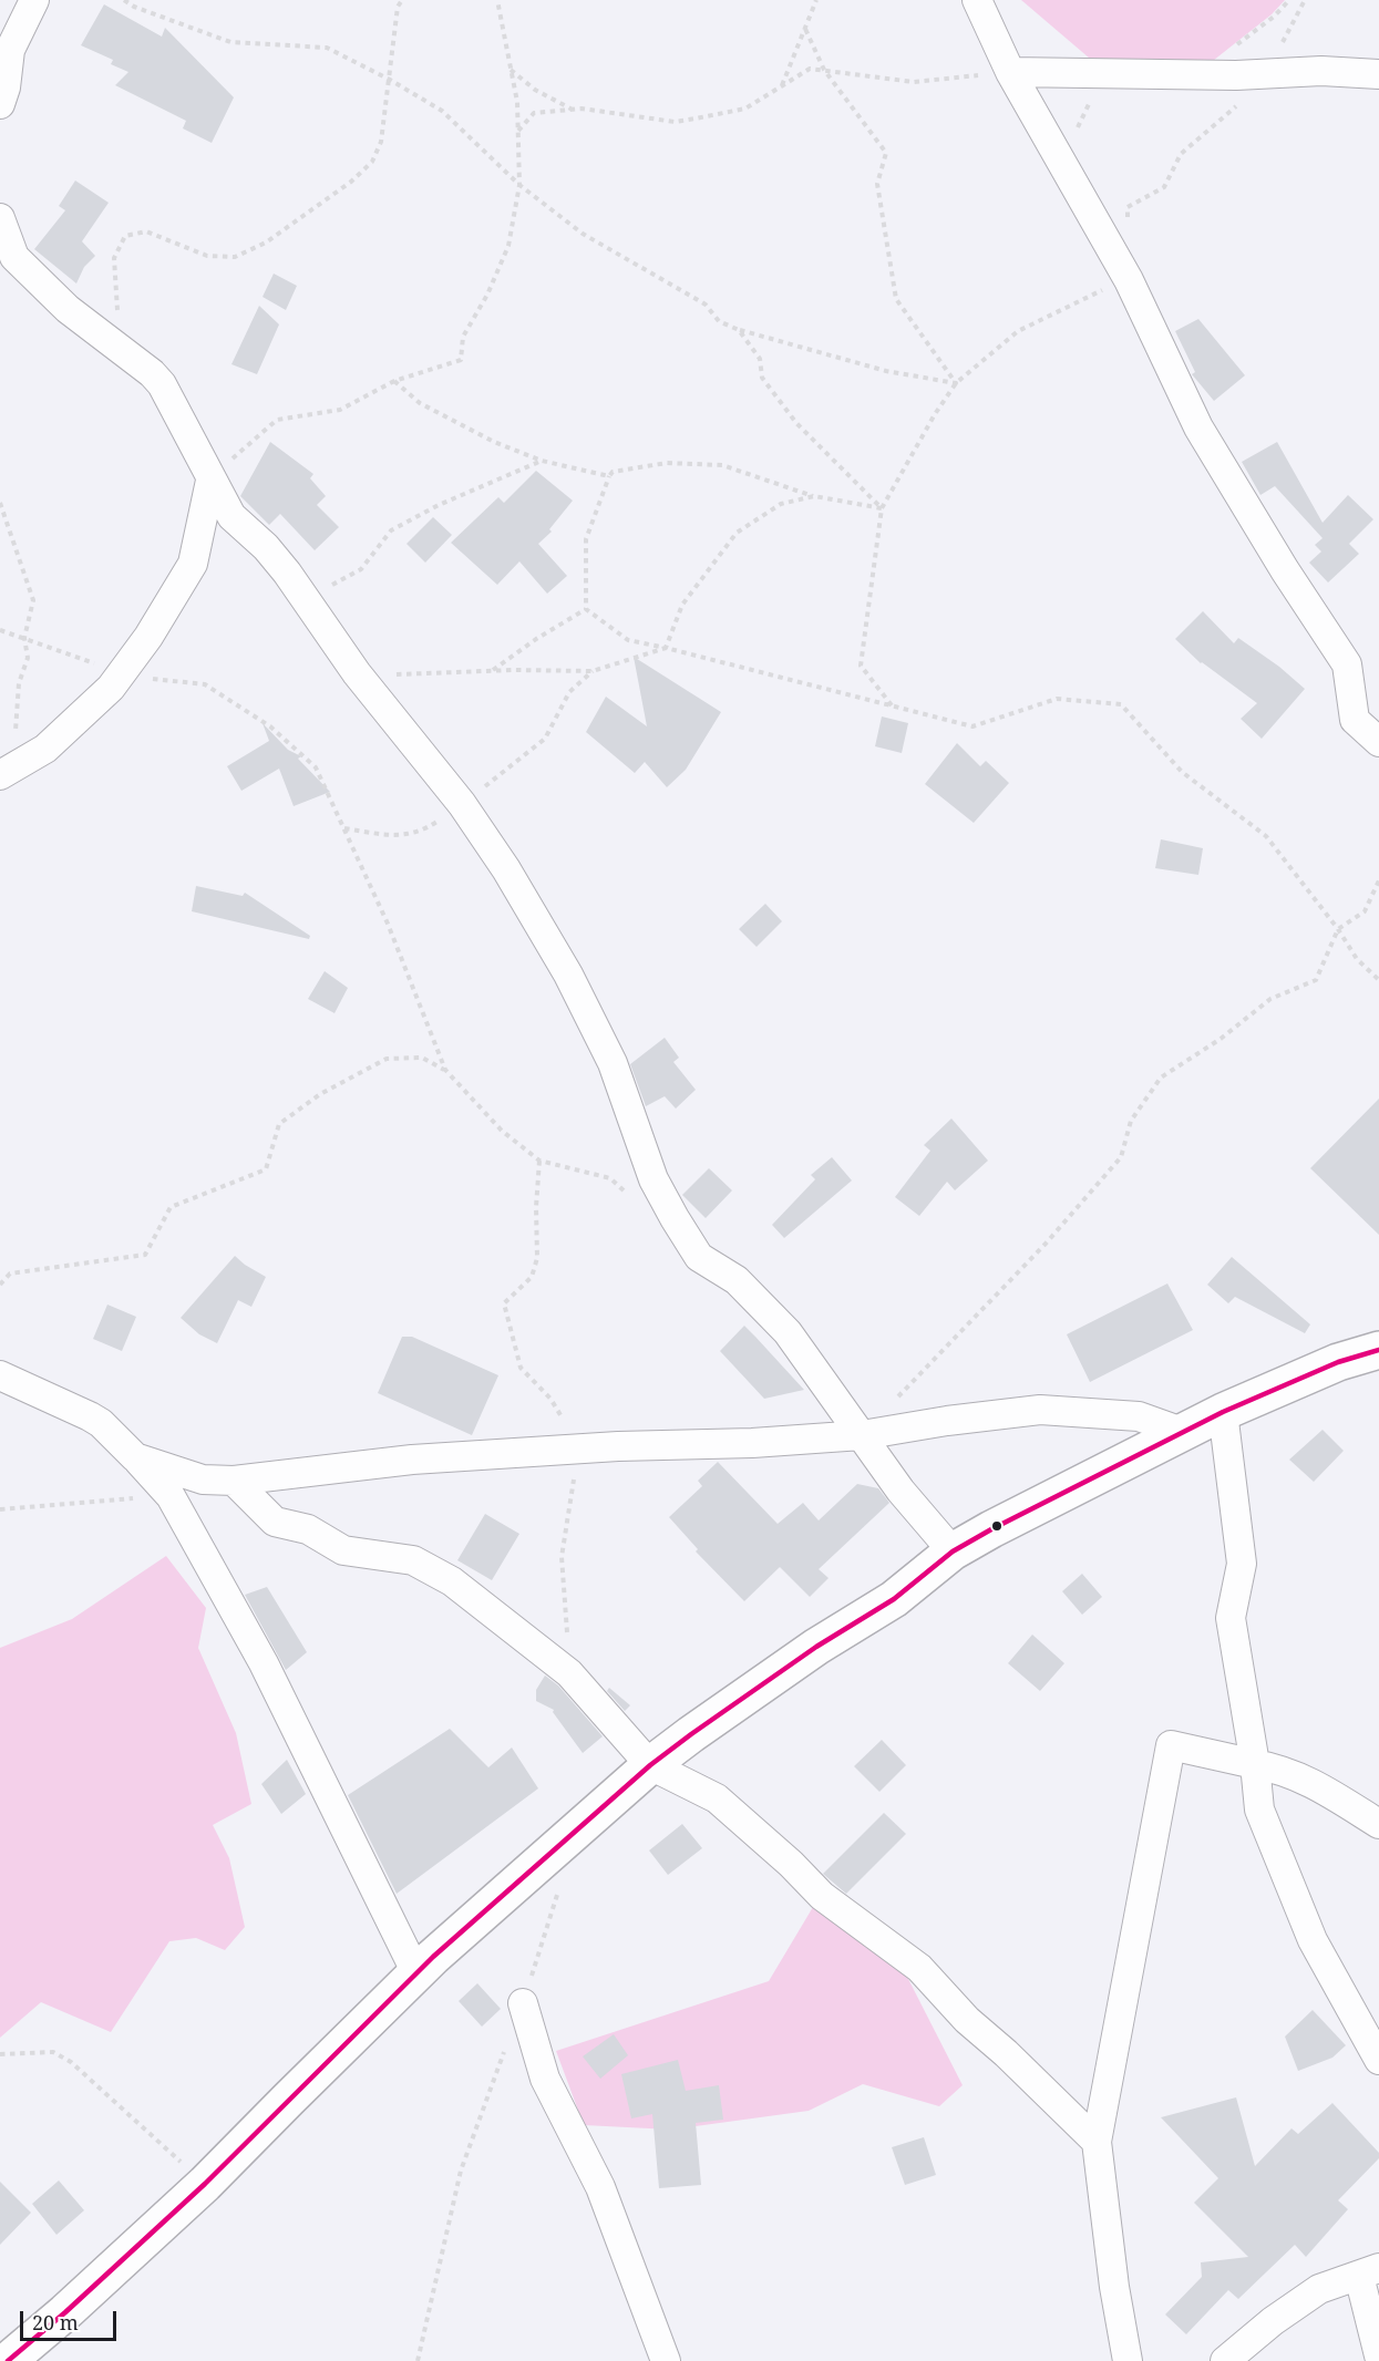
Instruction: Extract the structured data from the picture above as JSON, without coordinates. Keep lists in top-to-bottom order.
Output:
{
  "scale_bar": "20 m"
}
